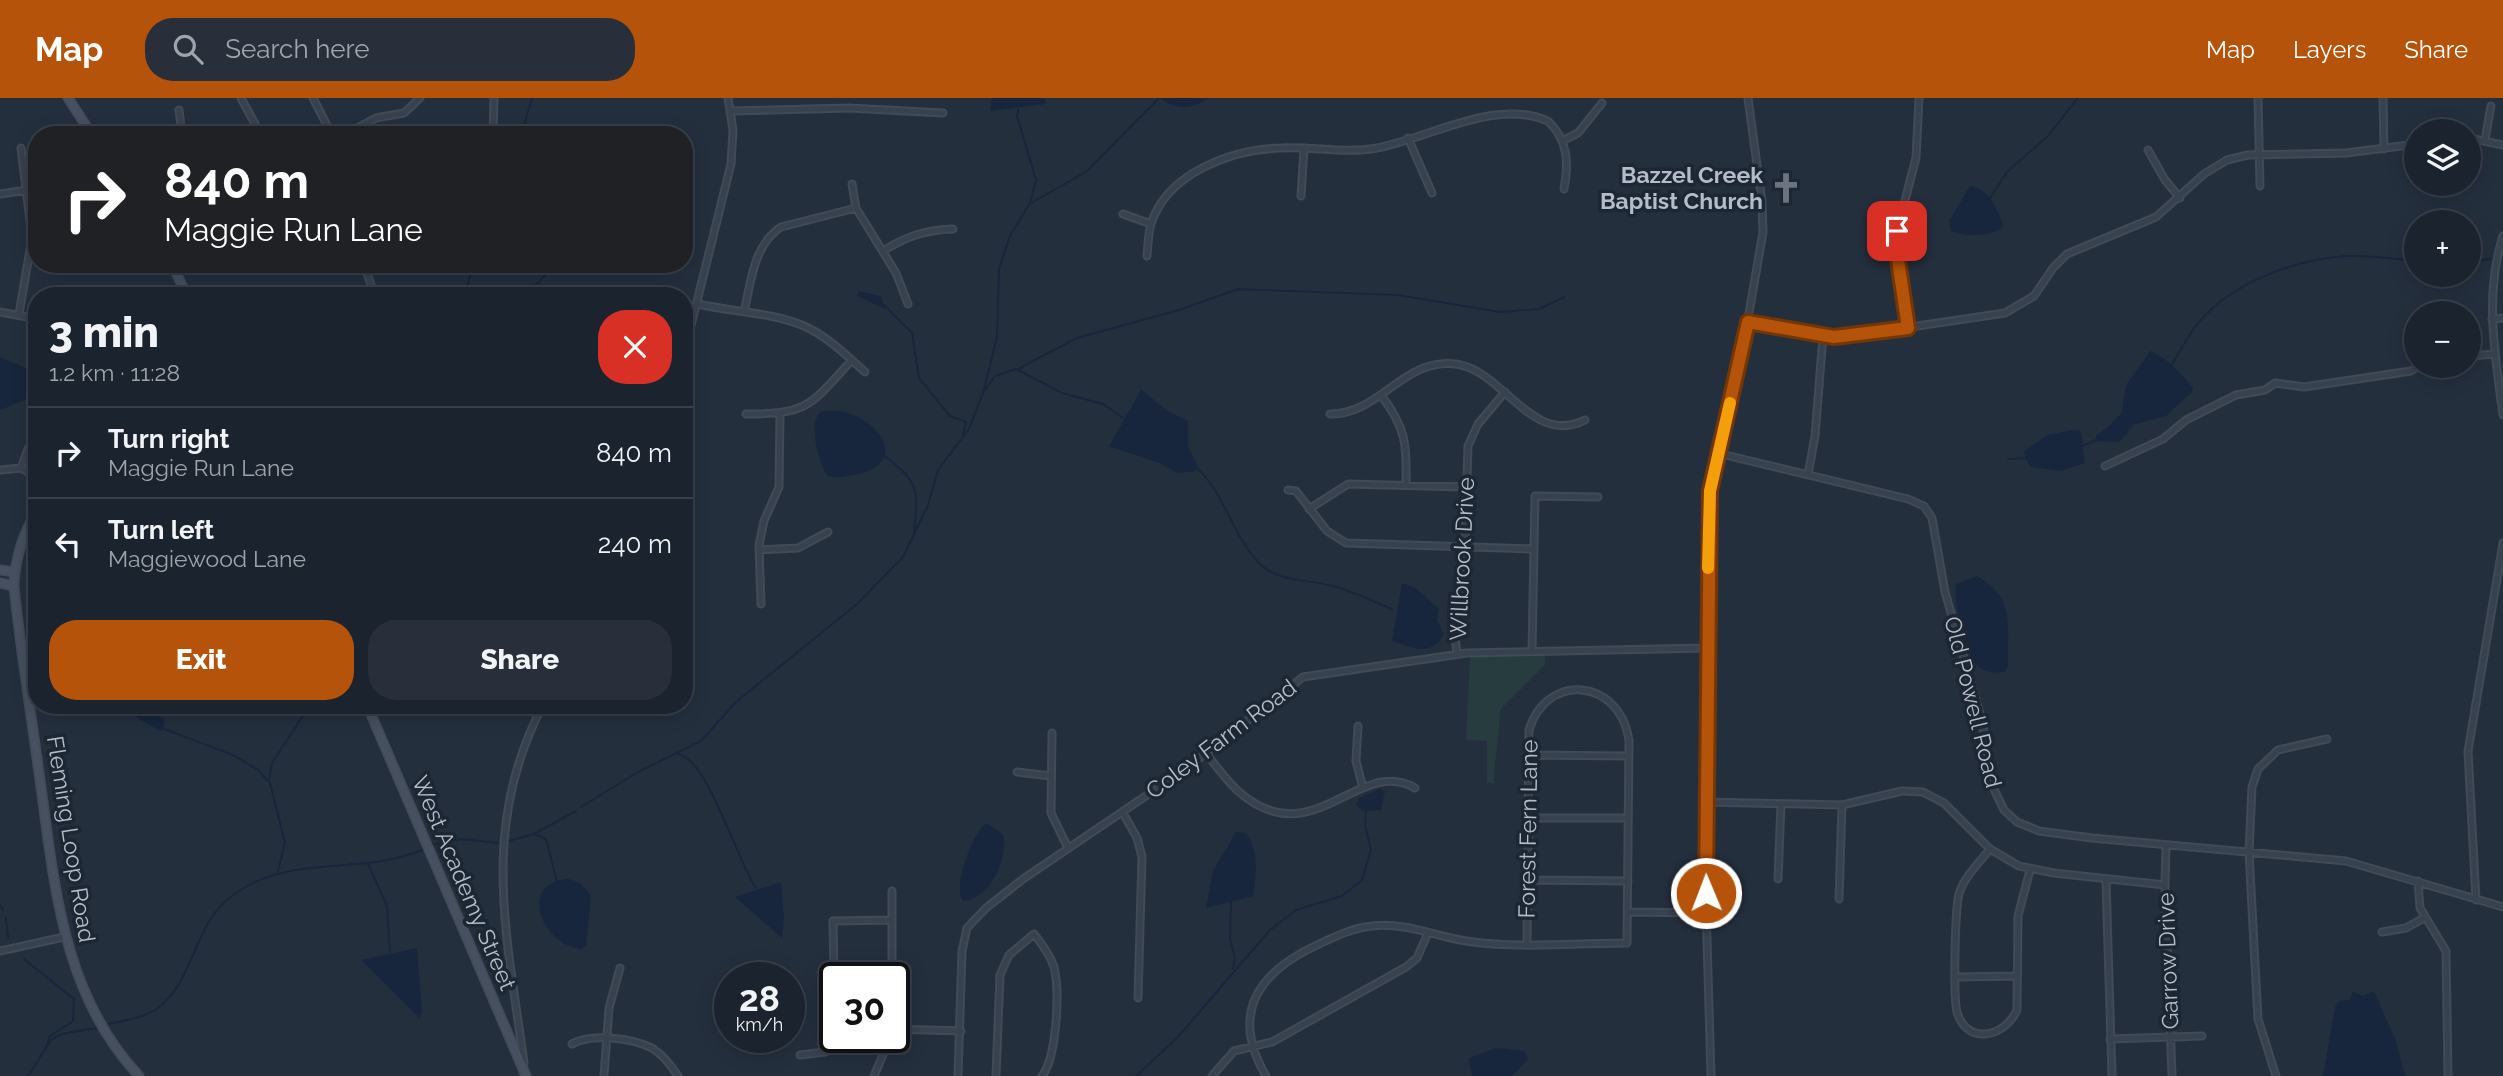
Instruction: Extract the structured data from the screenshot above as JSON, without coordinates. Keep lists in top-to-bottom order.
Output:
{
  "streets": {
    "street": [
      "Willbrook Drive",
      "Old Powell Road",
      "Coley Farm Road",
      "Forest Fern Lane",
      "Fleming Loop Road",
      "West Academy Street",
      "Garrow Drive"
    ]
  },
  "crossings": [
    ["Willbrook Drive", "Coley Farm Road"],
    ["Old Powell Road", "Garrow Drive"]
  ],
  "places": {
    "church": ["Bazzel Creek Baptist Church"]
  },
  "page": {
    "header": "Map",
    "search": "Search here",
    "nav": ["Map", "Layers", "Share"],
    "map_buttons": ["+", "−"],
    "turn": ["840 m", "Maggie Run Lane"],
    "heading": ["3 min", "1.2 km · 11:28"],
    "list": [
      {
        "name": "Turn right",
        "note": "Maggie Run Lane",
        "value": "840 m"
      },
      {
        "name": "Turn left",
        "note": "Maggiewood Lane",
        "value": "240 m"
      }
    ],
    "buttons": ["Exit", "Share"],
    "speed": "28 km/h",
    "limit": "30"
  }
}
